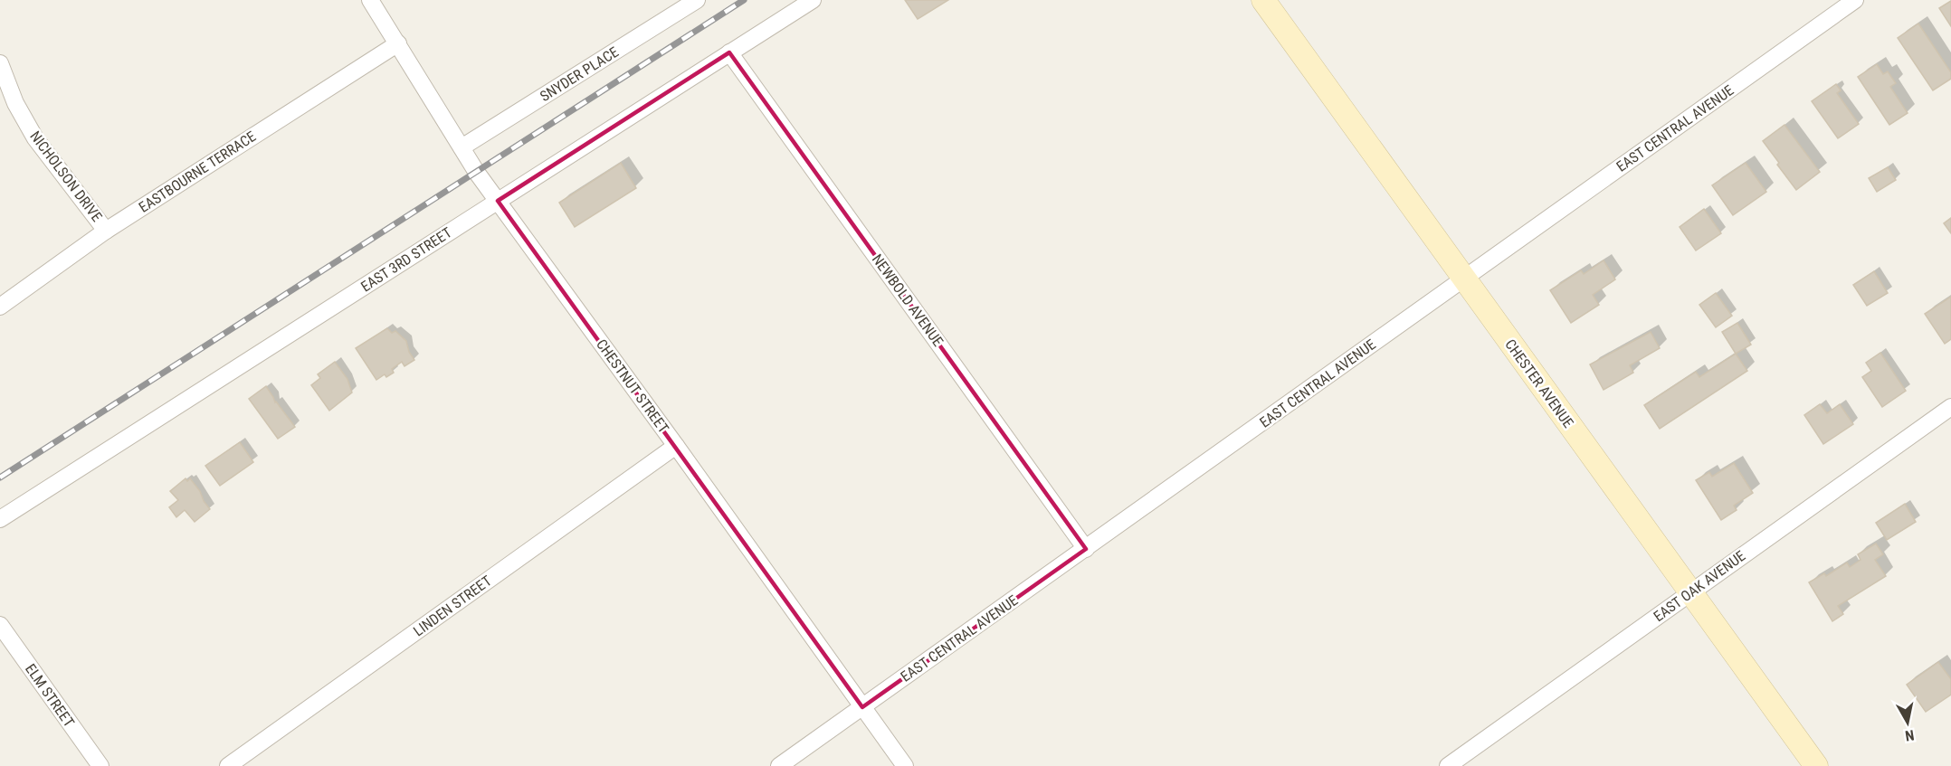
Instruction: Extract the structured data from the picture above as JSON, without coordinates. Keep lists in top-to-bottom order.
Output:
{
  "streets": {
    "main road": ["CHESTER AVENUE"],
    "street": [
      "SNYDER PLACE",
      "EAST CENTRAL AVENUE",
      "EASTBOURNE TERRACE",
      "NICHOLSON DRIVE",
      "EAST 3RD STREET",
      "NEWBOLD AVENUE",
      "CHESTNUT STREET",
      "EAST OAK AVENUE",
      "LINDEN STREET",
      "ELM STREET"
    ]
  },
  "crossings": [
    ["SNYDER PLACE", "CHESTNUT STREET"],
    ["EAST CENTRAL AVENUE", "NEWBOLD AVENUE"],
    ["EAST CENTRAL AVENUE", "CHESTER AVENUE"],
    ["EAST CENTRAL AVENUE", "CHESTNUT STREET"],
    ["EASTBOURNE TERRACE", "NICHOLSON DRIVE"],
    ["EASTBOURNE TERRACE", "CHESTNUT STREET"],
    ["EAST 3RD STREET", "NEWBOLD AVENUE"],
    ["EAST 3RD STREET", "CHESTNUT STREET"],
    ["CHESTER AVENUE", "EAST OAK AVENUE"],
    ["CHESTNUT STREET", "LINDEN STREET"]
  ],
  "north": "bottom"
}
